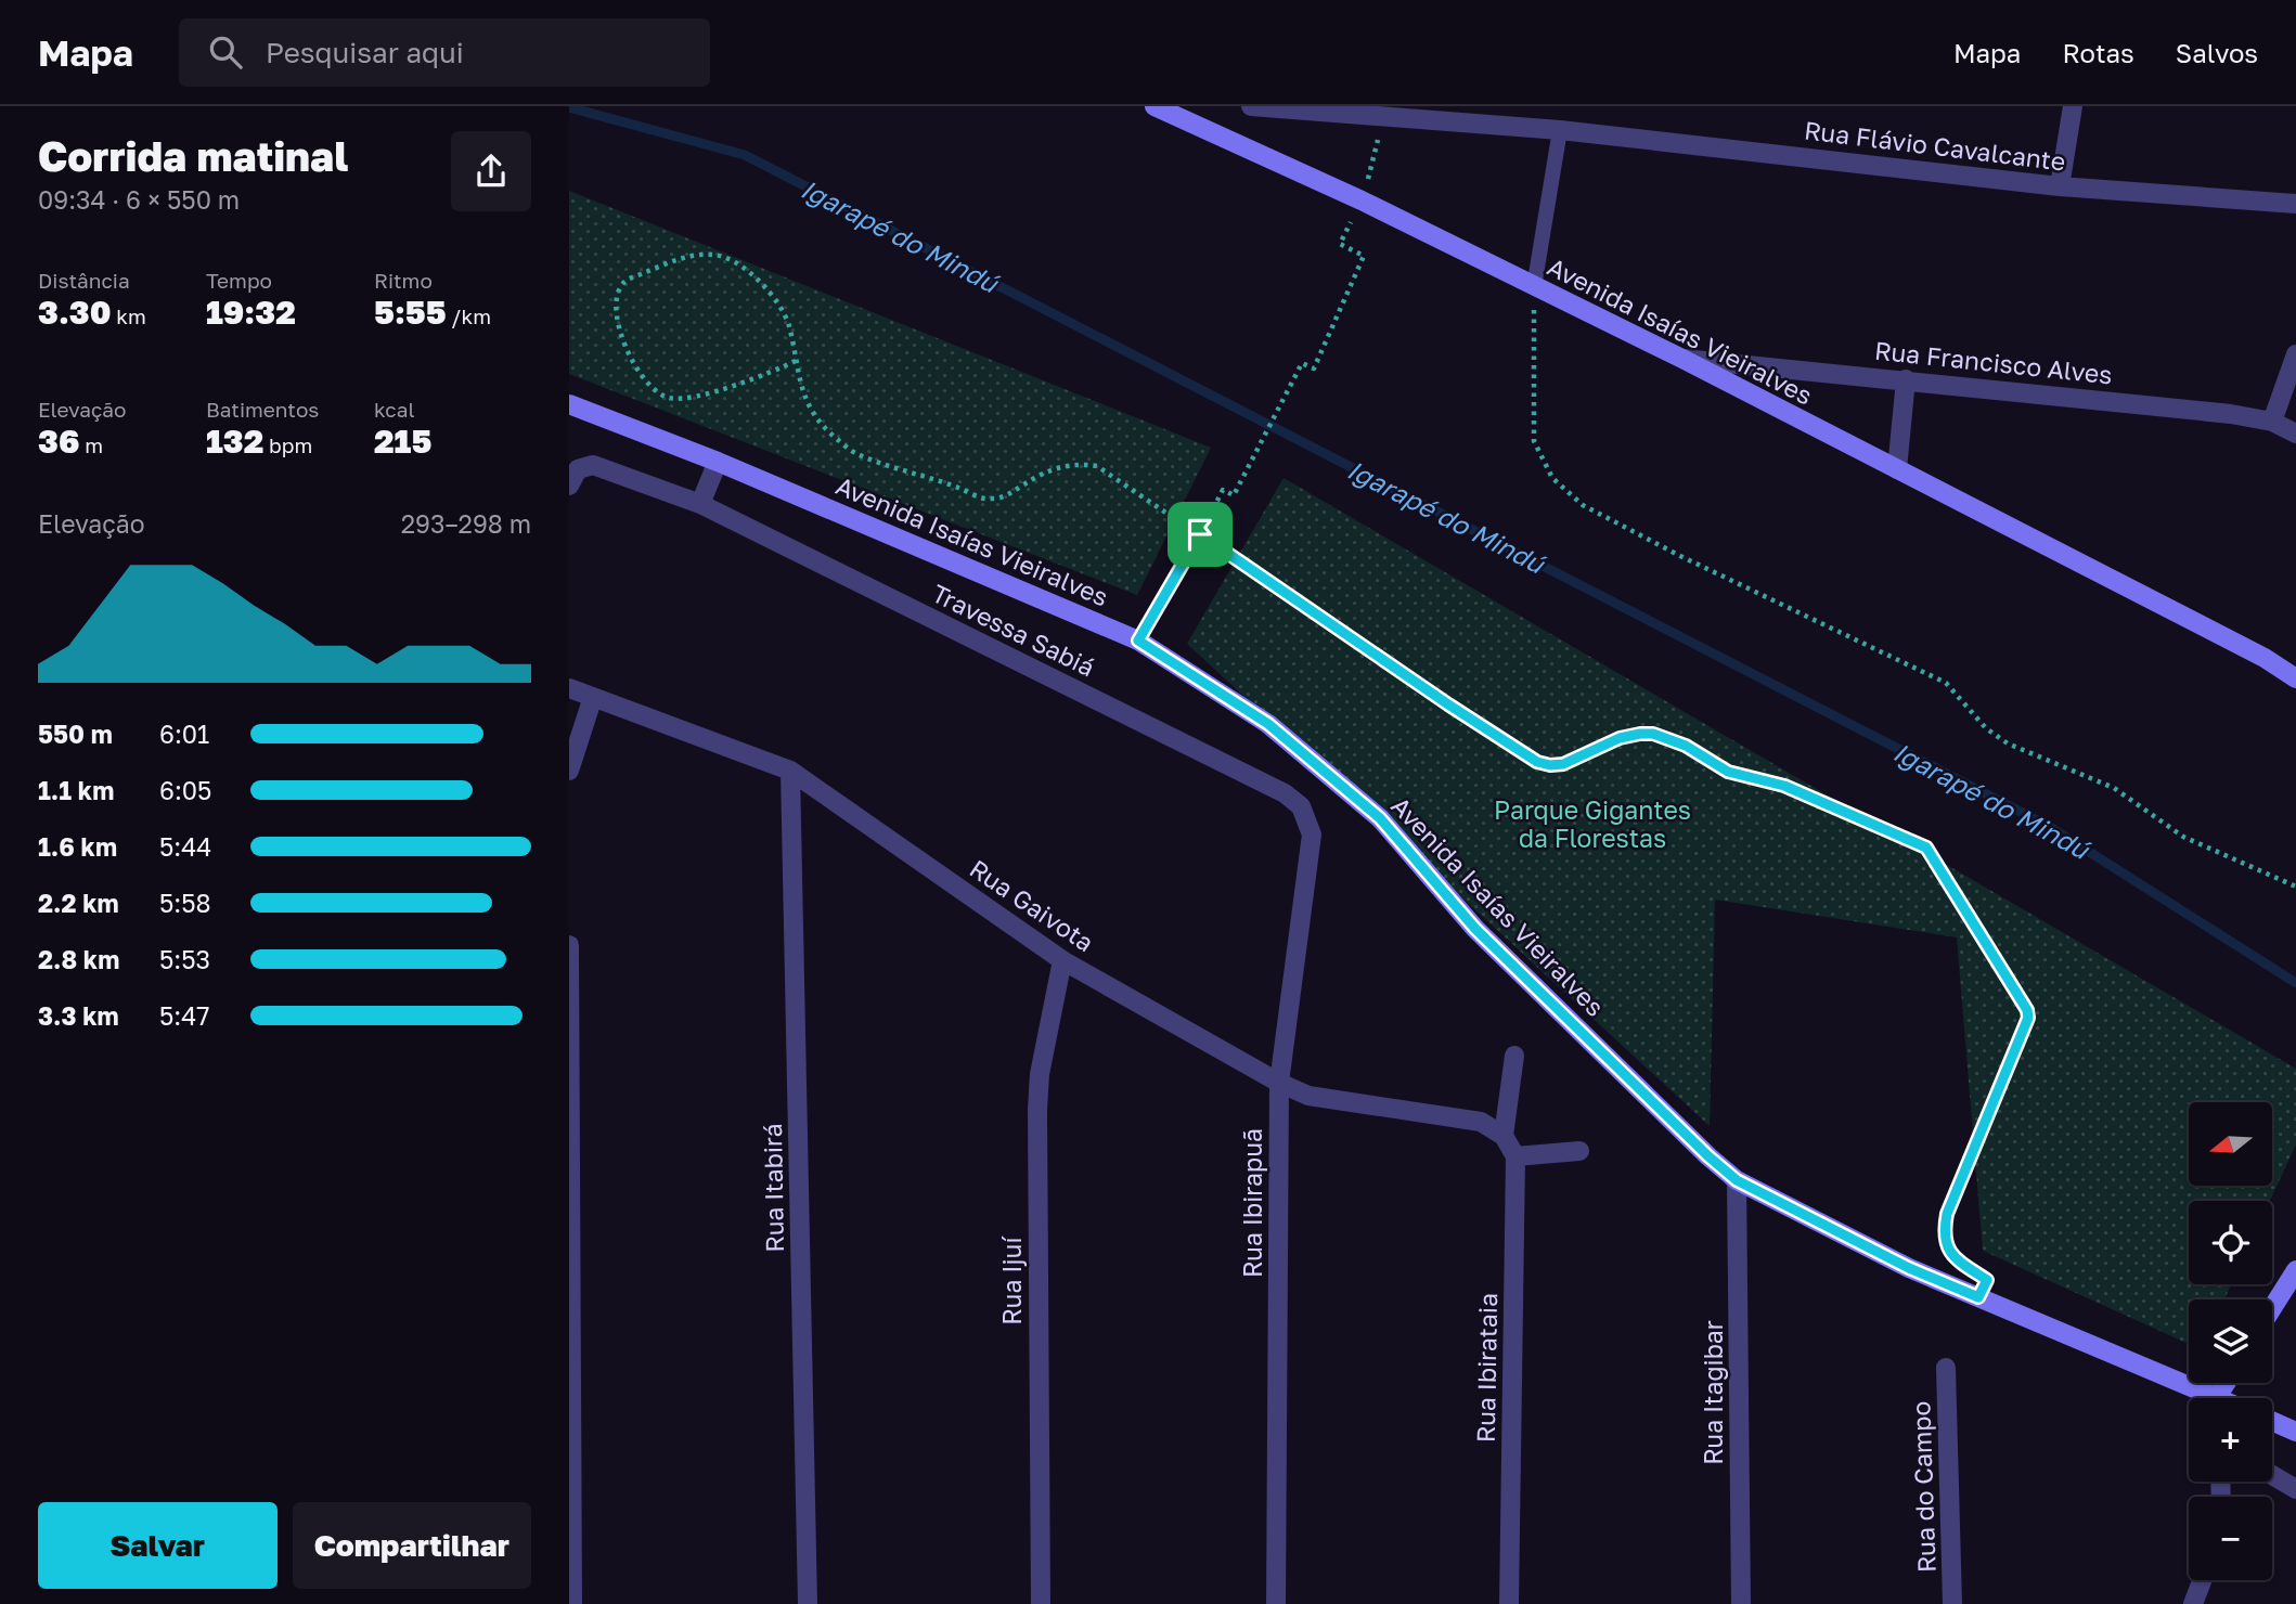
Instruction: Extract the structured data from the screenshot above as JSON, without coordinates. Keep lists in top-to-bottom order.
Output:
{
  "streets": {
    "main road": ["Avenida Isaías Vieiralves"],
    "street": [
      "Rua Flávio Cavalcante",
      "Rua Francisco Alves",
      "Travessa Sabiá",
      "Rua Gaivota",
      "Rua Itabirá",
      "Rua Ibirapuã",
      "Rua Ijuí",
      "Rua Ibirataia",
      "Rua Itagibar",
      "Rua do Campo"
    ]
  },
  "crossings": [
    ["Avenida Isaías Vieiralves", "Rua Francisco Alves"],
    ["Avenida Isaías Vieiralves", "Rua Itagibar"],
    ["Travessa Sabiá", "Rua Ibirapuã"],
    ["Rua Gaivota", "Rua Itabirá"],
    ["Rua Gaivota", "Rua Ibirapuã"],
    ["Rua Gaivota", "Rua Ijuí"]
  ],
  "water": ["Igarapé do Mindú"],
  "parks": ["Parque Gigantes da Florestas"],
  "north": "left",
  "page": {
    "header": "Mapa",
    "search": "Pesquisar aqui",
    "nav": ["Mapa", "Rotas", "Salvos"],
    "heading": ["Corrida matinal", "09:34 · 6 × 550 m"],
    "stats": [
      ["Distância", "3.30 km"],
      ["Tempo", "19:32"],
      ["Ritmo", "5:55 /km"],
      ["Elevação", "36 m"],
      ["Batimentos", "132 bpm"],
      ["kcal", "215"]
    ],
    "chart": ["Elevação", "293–298 m"],
    "list": [
      {
        "name": "550 m",
        "note": "6:01"
      },
      {
        "name": "1.1 km",
        "note": "6:05"
      },
      {
        "name": "1.6 km",
        "note": "5:44"
      },
      {
        "name": "2.2 km",
        "note": "5:58"
      },
      {
        "name": "2.8 km",
        "note": "5:53"
      },
      {
        "name": "3.3 km",
        "note": "5:47"
      }
    ],
    "map_buttons": ["+", "−"],
    "buttons": ["Salvar", "Compartilhar"]
  }
}
